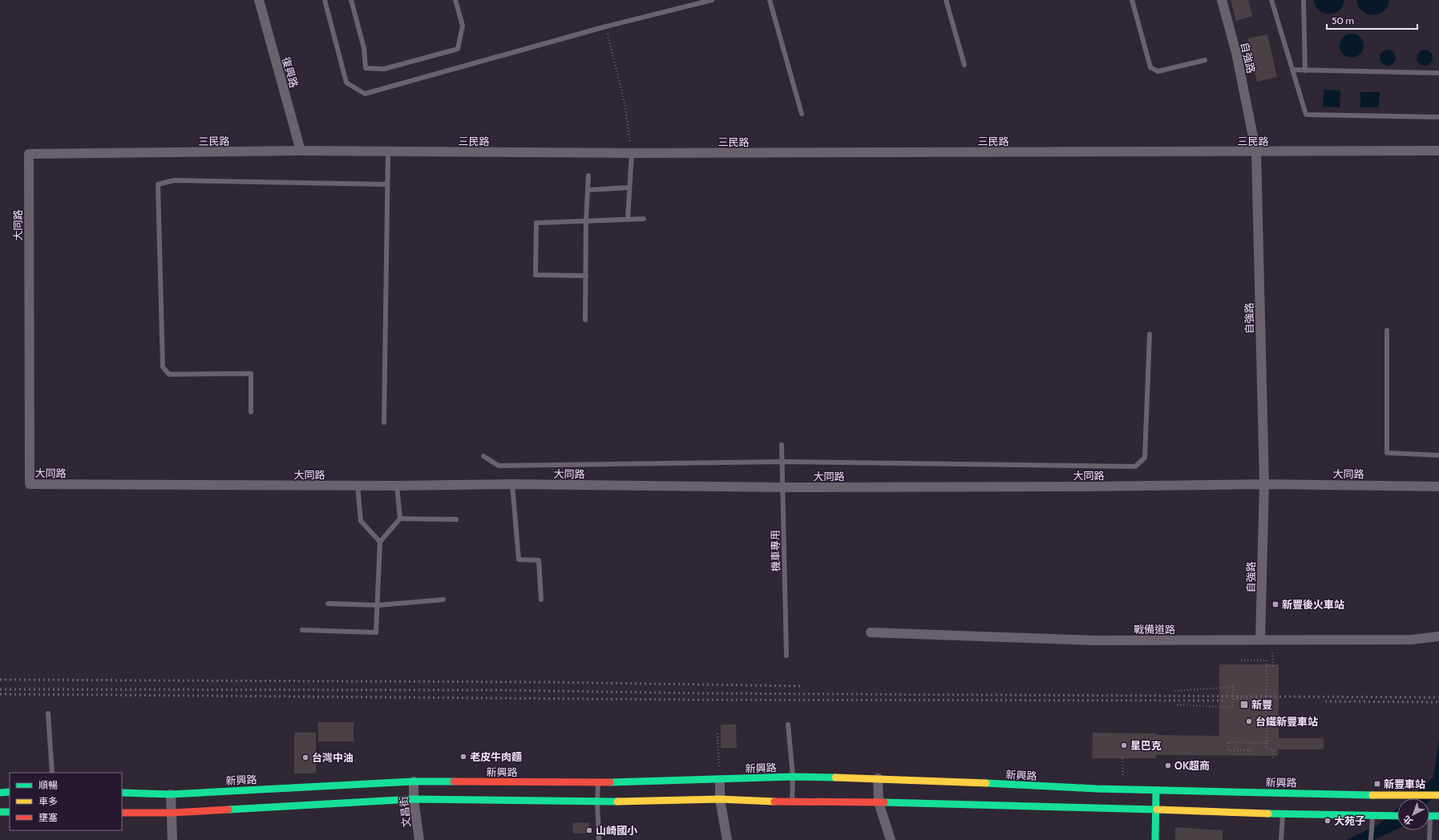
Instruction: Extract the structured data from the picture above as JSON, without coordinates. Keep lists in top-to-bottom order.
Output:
{
  "streets": {
    "main road": ["新興路"],
    "street": [
      "自強路",
      "復興路",
      "三民路",
      "大同路",
      "戰備道路",
      "文昌街"
    ],
    "lane": ["機車專用"]
  },
  "crossings": [
    ["自強路", "三民路"],
    ["自強路", "大同路"],
    ["自強路", "戰備道路"],
    ["復興路", "三民路"],
    ["三民路", "大同路"],
    ["大同路", "機車專用"],
    ["新興路", "文昌街"]
  ],
  "places": {
    "transit": ["新豐後火車站", "新豐", "新豐車站"],
    "other": [
      "台鐵新豐車站",
      "星巴克",
      "老皮牛肉麵",
      "台灣中油",
      "OK超商",
      "大苑子",
      "山崎國小"
    ]
  },
  "legend": ["順暢", "車多", "壅塞"],
  "scale_bar": "50 m",
  "north": "bottom left"
}
